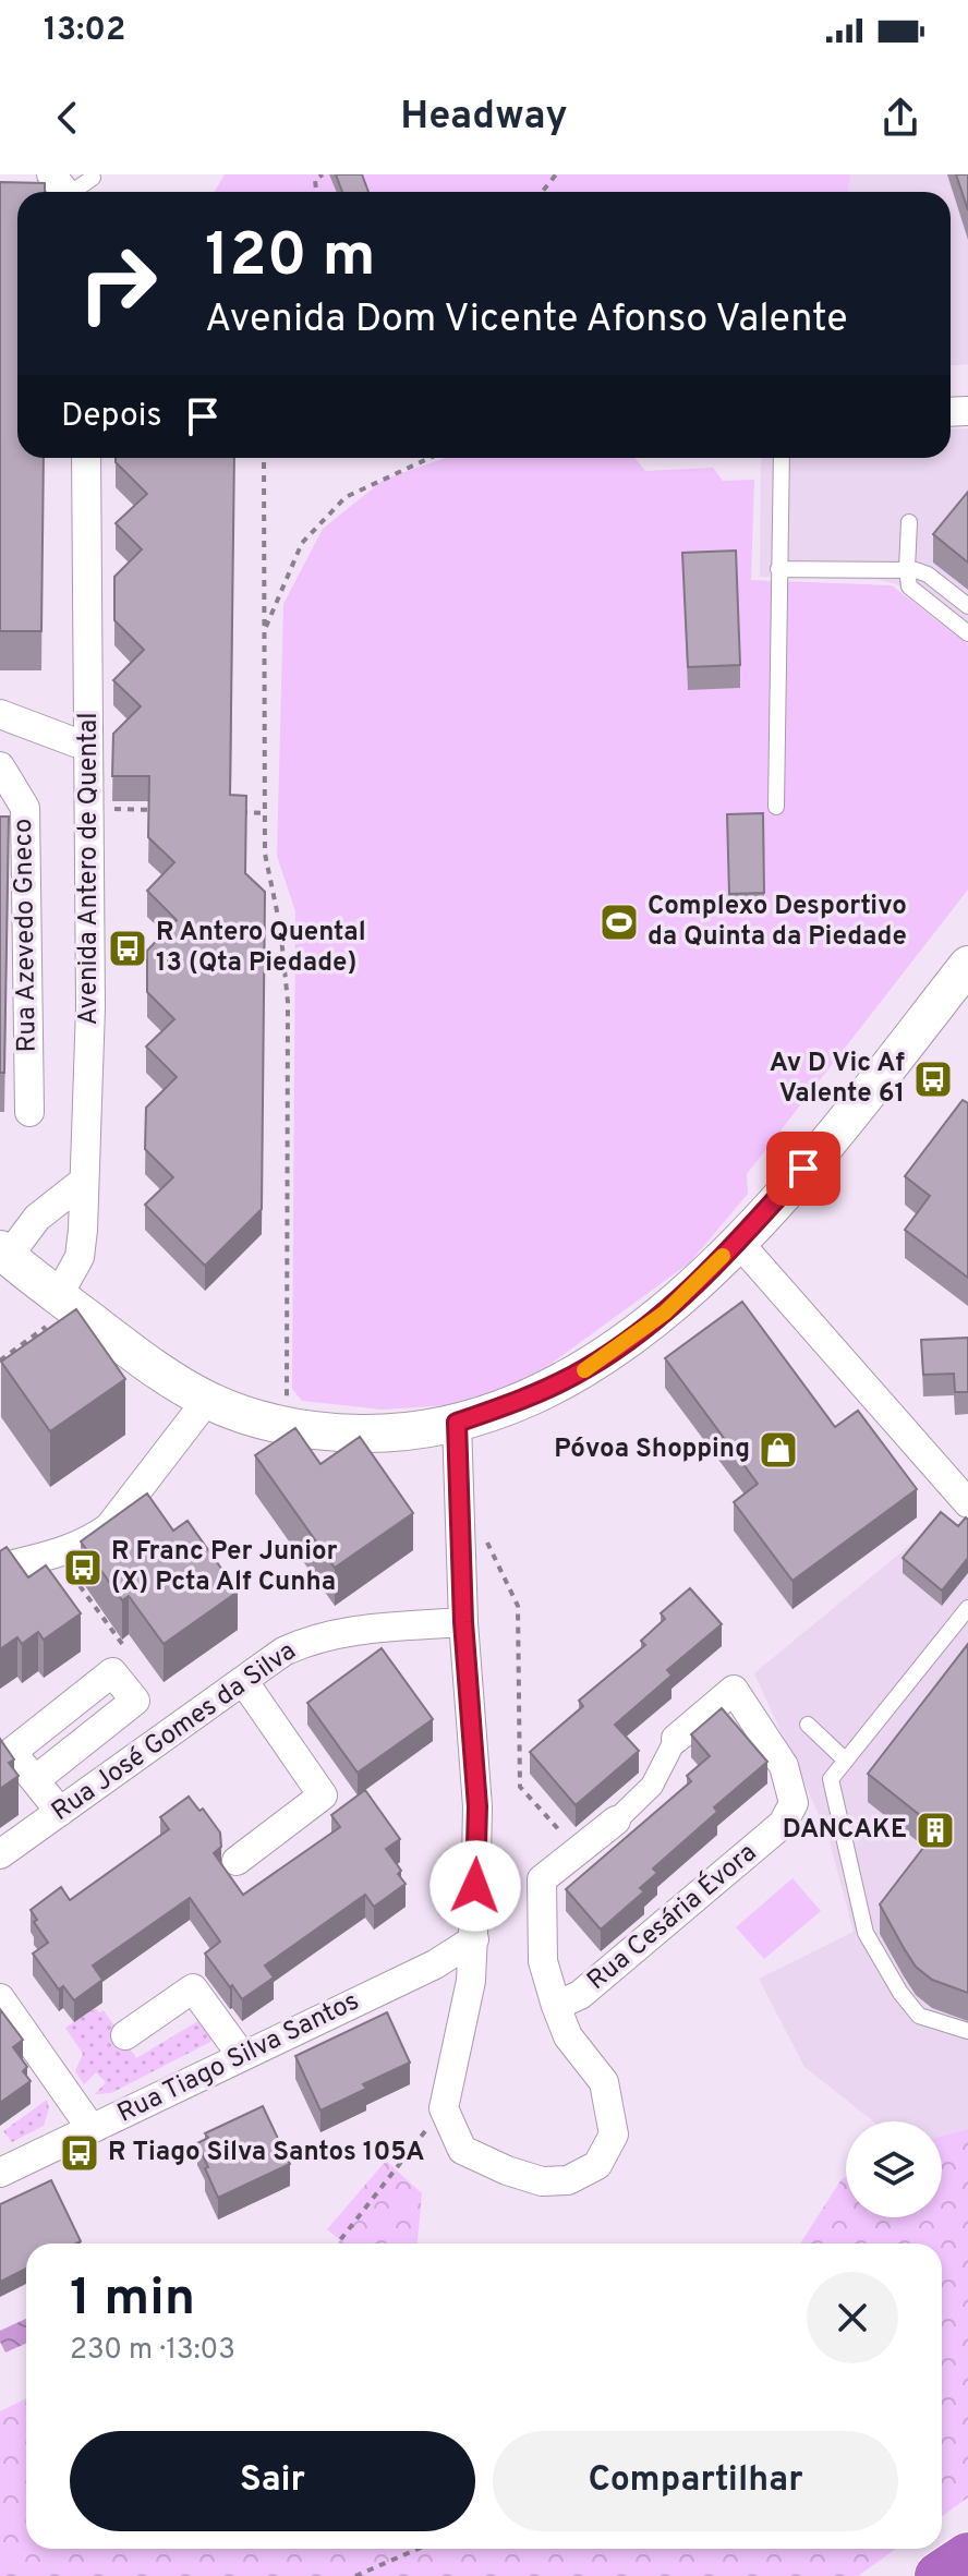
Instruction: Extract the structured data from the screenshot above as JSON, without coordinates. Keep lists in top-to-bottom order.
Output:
{
  "streets": {
    "street": [
      "Avenida Antero de Quental",
      "Rua Azevedo Gneco",
      "Rua José Gomes da Silva",
      "Rua Cesária Évora",
      "Rua Tiago Silva Santos"
    ]
  },
  "places": {
    "sports": ["Complexo Desportivo da Quinta da Piedade"],
    "bus stop": [
      "R Antero Quental 13 (Qta Piedade)",
      "Av D Vic Af Valente 61",
      "R Franc Per Junior (X) Pcta Alf Cunha",
      "R Tiago Silva Santos 105A"
    ],
    "shop": ["Póvoa Shopping"],
    "building": ["DANCAKE"]
  },
  "page": {
    "status": "13:02",
    "header": "Headway",
    "turn": ["120 m", "Avenida Dom Vicente Afonso Valente"],
    "then": "Depois",
    "heading": ["1 min", "230 m · 13:03"],
    "buttons": ["Sair", "Compartilhar"]
  }
}
